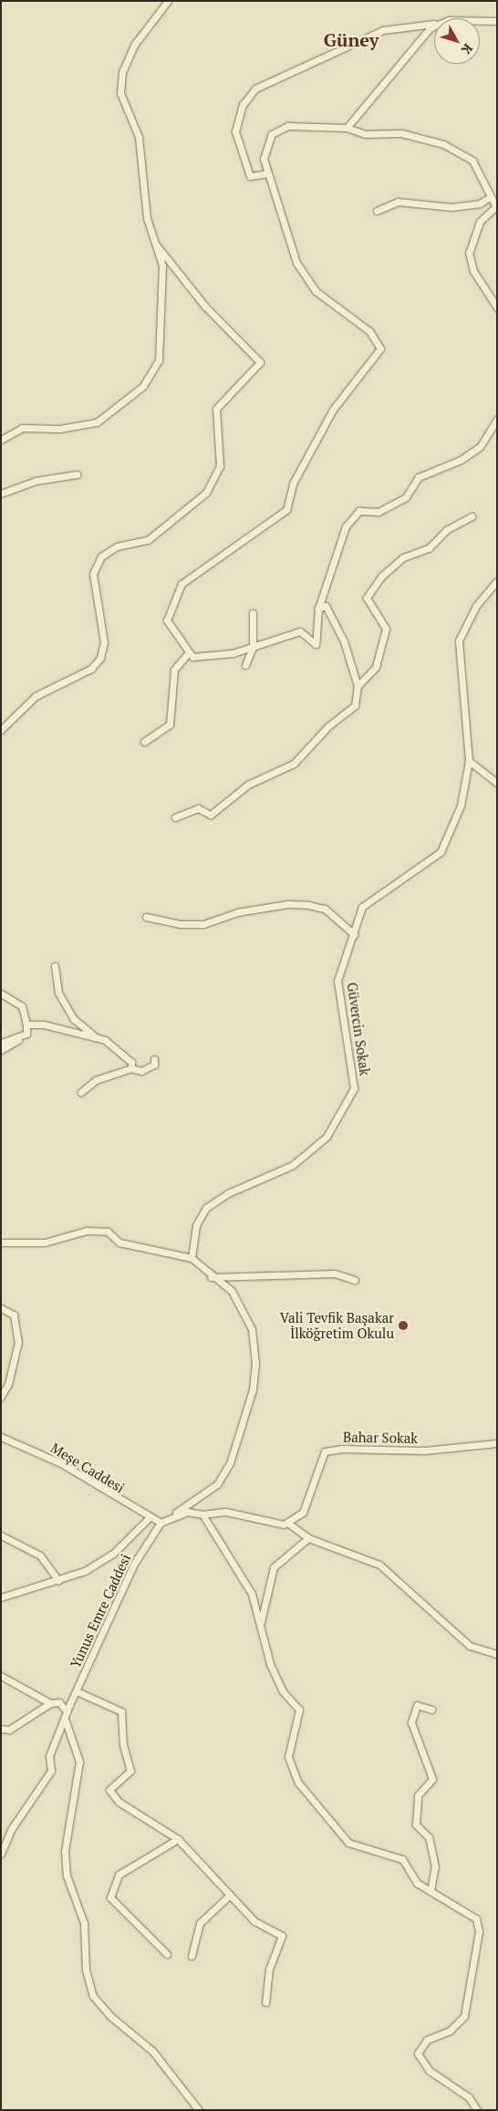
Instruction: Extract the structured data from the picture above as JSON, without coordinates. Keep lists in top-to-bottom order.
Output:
{
  "streets": {
    "street": [
      "Güvercin Sokak",
      "Bahar Sokak",
      "Meşe Caddesi",
      "Yunus Emre Caddesi"
    ]
  },
  "crossings": [
    ["Meşe Caddesi", "Yunus Emre Caddesi"]
  ],
  "districts": ["Güney"],
  "places": ["Vali Tevfik Başakar İlköğretim Okulu"],
  "north": "bottom right"
}
